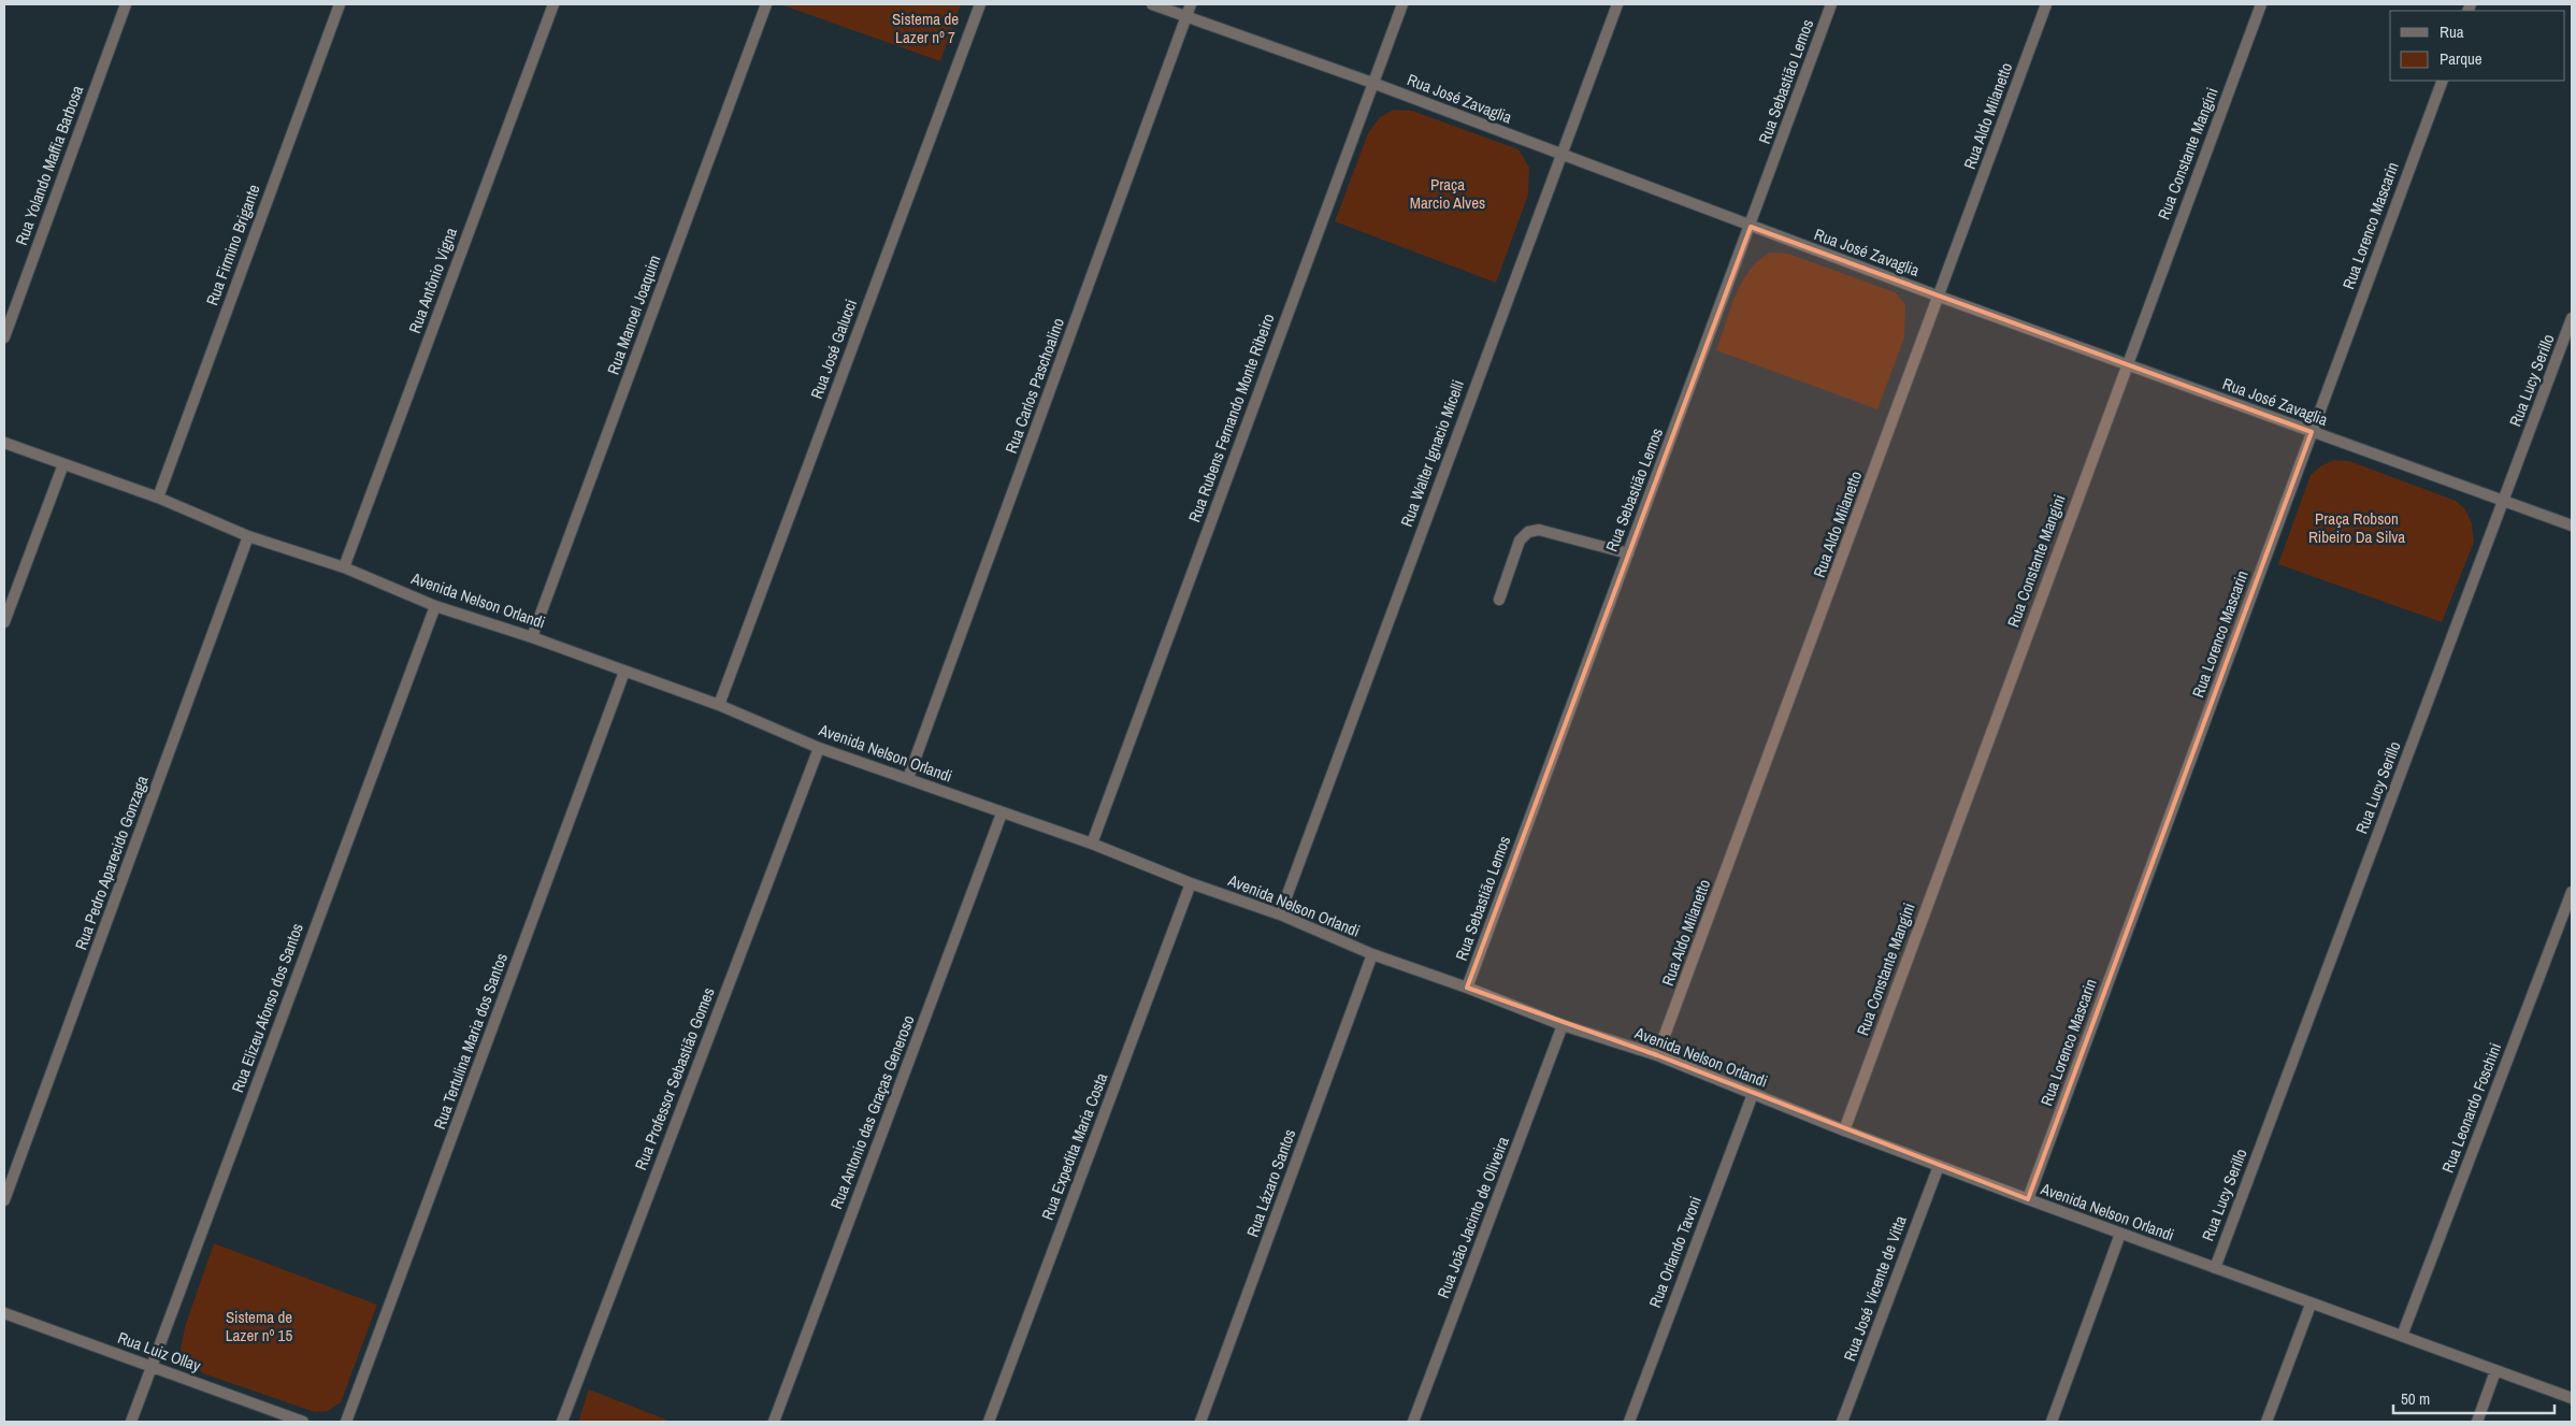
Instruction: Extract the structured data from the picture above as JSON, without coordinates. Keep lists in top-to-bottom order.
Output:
{
  "streets": {
    "street": [
      "Rua Sebastião Lemos",
      "Rua José Zavaglia",
      "Rua Aldo Milanetto",
      "Rua Constante Mangini",
      "Rua Yolando Maffia Barbosa",
      "Rua Lorenco Mascarin",
      "Rua Firmino Brigante",
      "Rua Antônio Vigna",
      "Rua Manoel Joaquim",
      "Rua José Galucci",
      "Rua Lucy Serillo",
      "Rua Carlos Paschoalino",
      "Rua Rubens Fernando Monte Ribeiro",
      "Rua Walter Ignacio Micelli",
      "Avenida Nelson Orlandi",
      "Rua Pedro Aparecido Gonzaga",
      "Rua Elizeu Afonso dos Santos",
      "Rua Tertulina Maria dos Santos",
      "Rua Professor Sebastião Gomes",
      "Rua Leonardo Foschini",
      "Rua Antonio das Graças Generoso",
      "Rua Expedita Maria Costa",
      "Rua Lázaro Santos",
      "Rua João Jacinto de Oliveira",
      "Rua Orlando Tavoni",
      "Rua José Vicente de Vitta",
      "Rua Luiz Ollay"
    ]
  },
  "crossings": [
    ["Rua Sebastião Lemos", "Rua José Zavaglia"],
    ["Rua Sebastião Lemos", "Avenida Nelson Orlandi"],
    ["Rua José Zavaglia", "Rua Aldo Milanetto"],
    ["Rua José Zavaglia", "Rua Constante Mangini"],
    ["Rua José Zavaglia", "Rua Lorenco Mascarin"],
    ["Rua José Zavaglia", "Rua Lucy Serillo"],
    ["Rua José Zavaglia", "Rua Carlos Paschoalino"],
    ["Rua José Zavaglia", "Rua Rubens Fernando Monte Ribeiro"],
    ["Rua José Zavaglia", "Rua Walter Ignacio Micelli"],
    ["Rua Aldo Milanetto", "Avenida Nelson Orlandi"],
    ["Rua Constante Mangini", "Avenida Nelson Orlandi"],
    ["Rua Lorenco Mascarin", "Avenida Nelson Orlandi"],
    ["Rua Firmino Brigante", "Avenida Nelson Orlandi"],
    ["Rua Antônio Vigna", "Avenida Nelson Orlandi"],
    ["Rua Manoel Joaquim", "Avenida Nelson Orlandi"],
    ["Rua José Galucci", "Avenida Nelson Orlandi"],
    ["Rua Lucy Serillo", "Avenida Nelson Orlandi"],
    ["Rua Carlos Paschoalino", "Avenida Nelson Orlandi"],
    ["Rua Rubens Fernando Monte Ribeiro", "Avenida Nelson Orlandi"],
    ["Rua Walter Ignacio Micelli", "Avenida Nelson Orlandi"],
    ["Avenida Nelson Orlandi", "Rua Pedro Aparecido Gonzaga"],
    ["Avenida Nelson Orlandi", "Rua Elizeu Afonso dos Santos"],
    ["Avenida Nelson Orlandi", "Rua Tertulina Maria dos Santos"],
    ["Avenida Nelson Orlandi", "Rua Professor Sebastião Gomes"],
    ["Avenida Nelson Orlandi", "Rua Leonardo Foschini"],
    ["Avenida Nelson Orlandi", "Rua Antonio das Graças Generoso"],
    ["Avenida Nelson Orlandi", "Rua Expedita Maria Costa"],
    ["Avenida Nelson Orlandi", "Rua Lázaro Santos"],
    ["Avenida Nelson Orlandi", "Rua João Jacinto de Oliveira"],
    ["Avenida Nelson Orlandi", "Rua Orlando Tavoni"],
    ["Avenida Nelson Orlandi", "Rua José Vicente de Vitta"],
    ["Rua Elizeu Afonso dos Santos", "Rua Luiz Ollay"]
  ],
  "parks": [
    "Sistema de Lazer nº 7",
    "Praça Marcio Alves",
    "Praça Robson Ribeiro Da Silva",
    "Sistema de Lazer nº 15"
  ],
  "legend": ["Rua", "Parque"],
  "scale_bar": "50 m"
}
